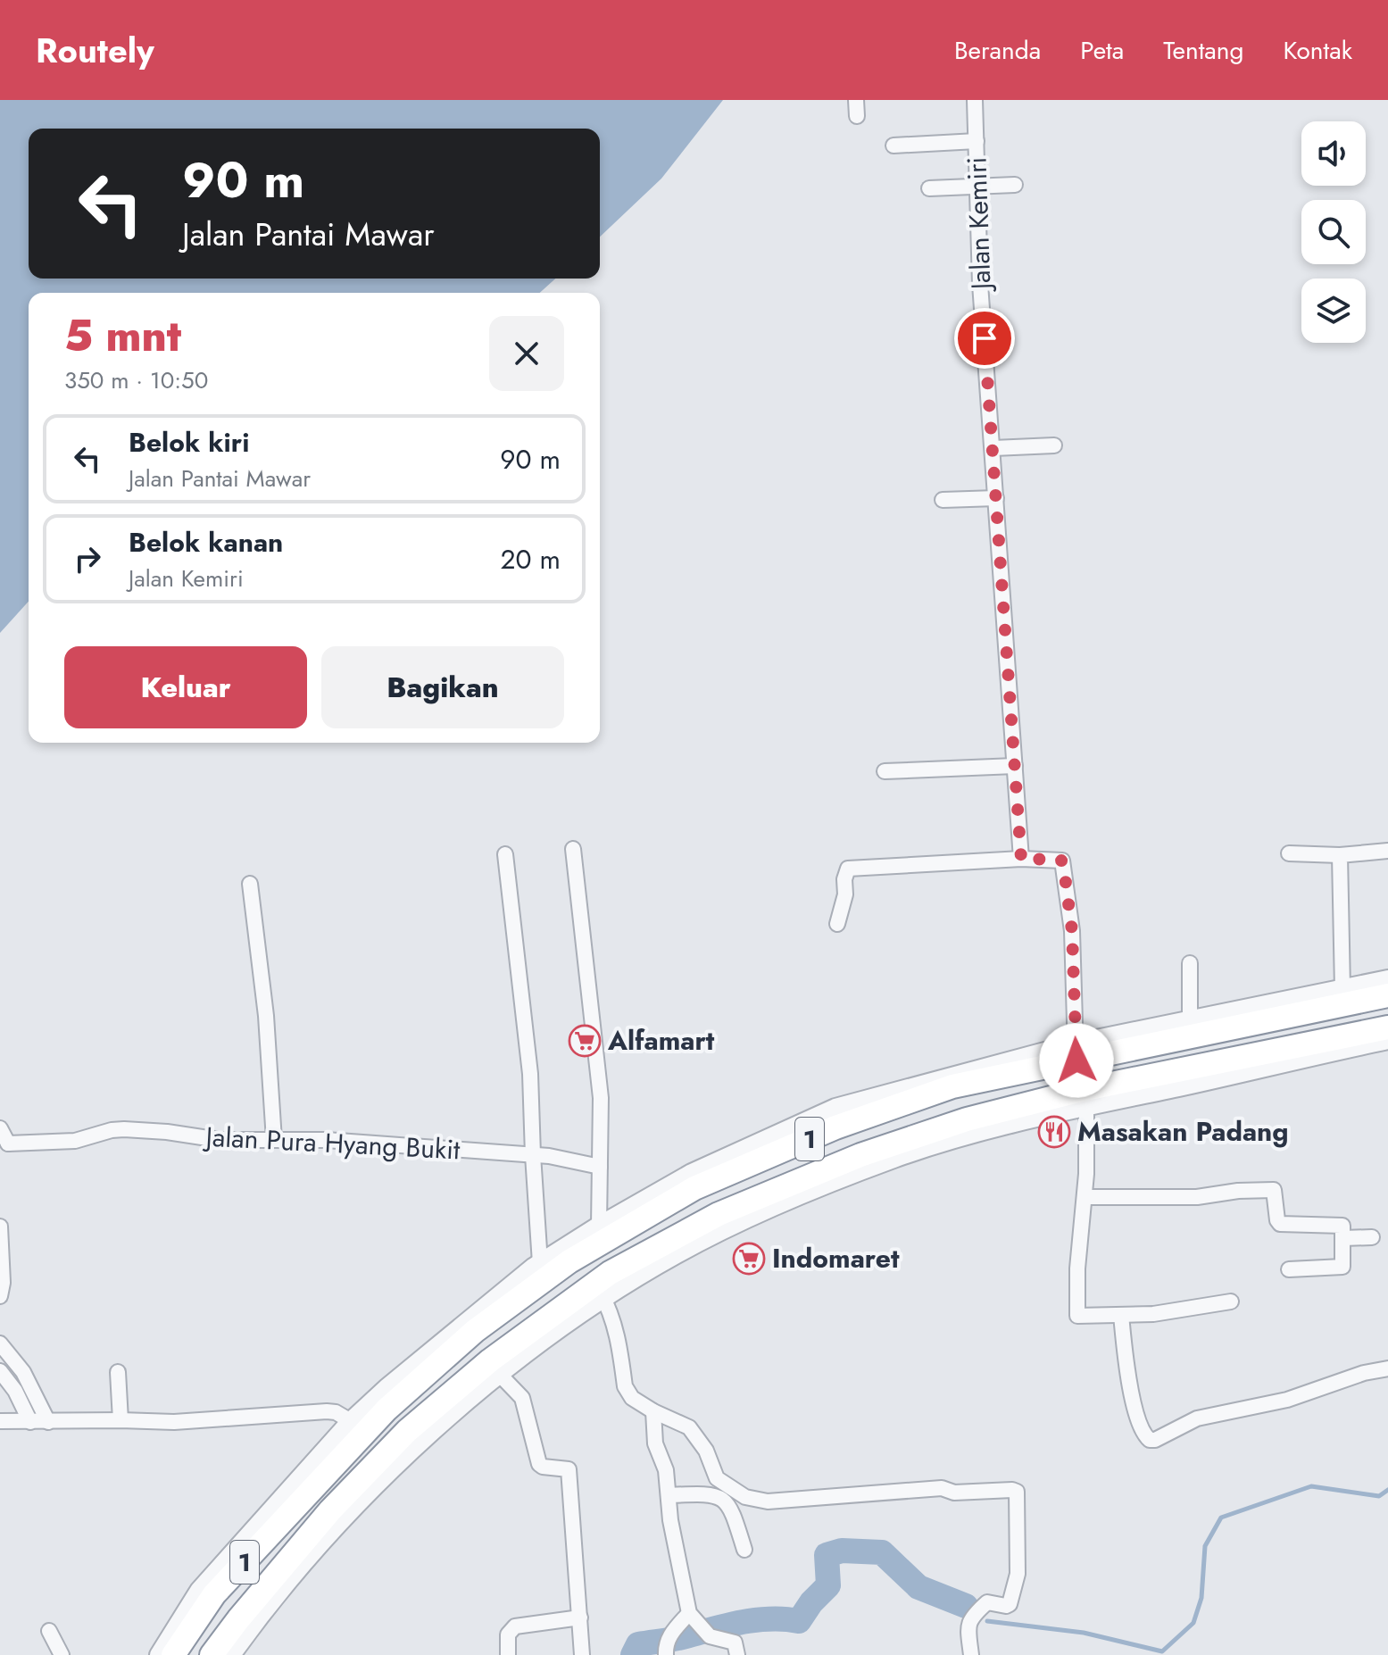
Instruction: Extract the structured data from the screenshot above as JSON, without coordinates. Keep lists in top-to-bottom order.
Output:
{
  "streets": {
    "highway": ["1"],
    "street": ["Jalan Kemiri", "Jalan Pura Hyang Bukit"]
  },
  "places": {
    "supermarket": ["Alfamart", "Indomaret"],
    "restaurant": ["Masakan Padang"]
  },
  "page": {
    "header": "Routely",
    "nav": [
      "Beranda",
      "Peta",
      "Tentang",
      "Kontak"
    ],
    "turn": ["90 m", "Jalan Pantai Mawar"],
    "heading": ["5 mnt", "350 m · 10:50"],
    "list": [
      {
        "name": "Belok kiri",
        "note": "Jalan Pantai Mawar",
        "value": "90 m"
      },
      {
        "name": "Belok kanan",
        "note": "Jalan Kemiri",
        "value": "20 m"
      }
    ],
    "buttons": ["Keluar", "Bagikan"]
  }
}
